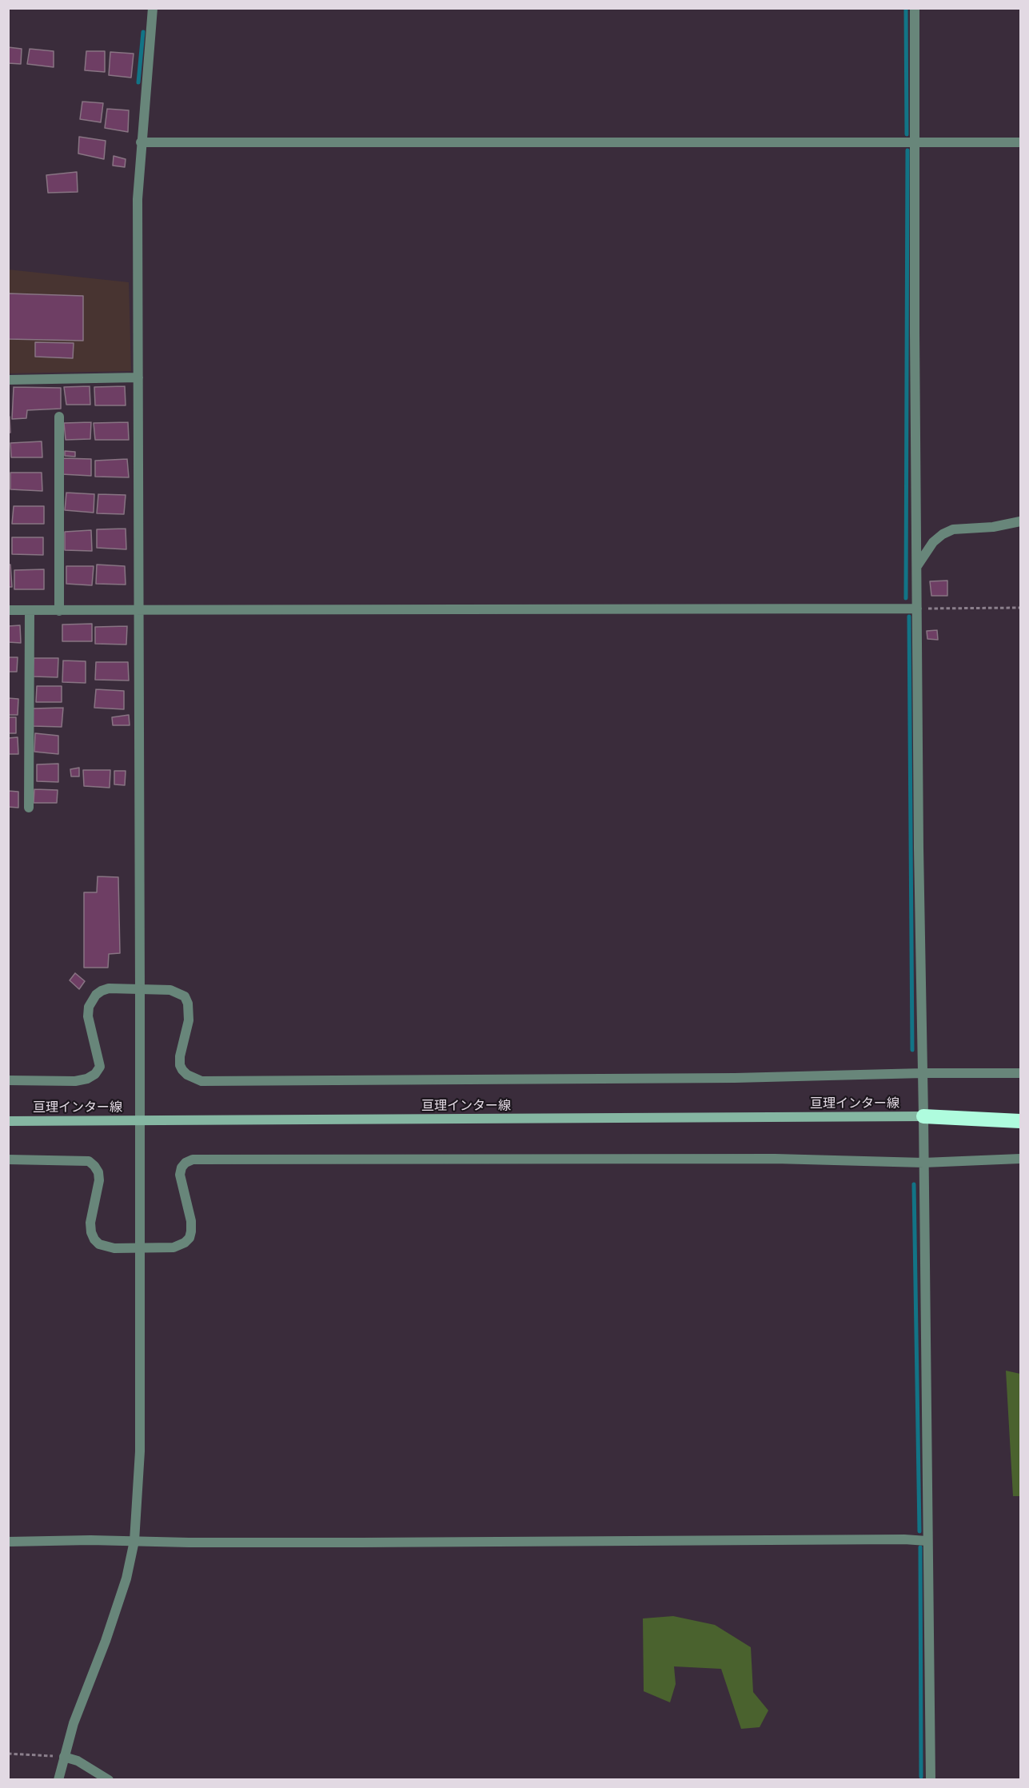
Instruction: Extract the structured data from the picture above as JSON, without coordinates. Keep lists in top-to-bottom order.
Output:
{
  "streets": {
    "main road": ["亘理インター線"]
  }
}
